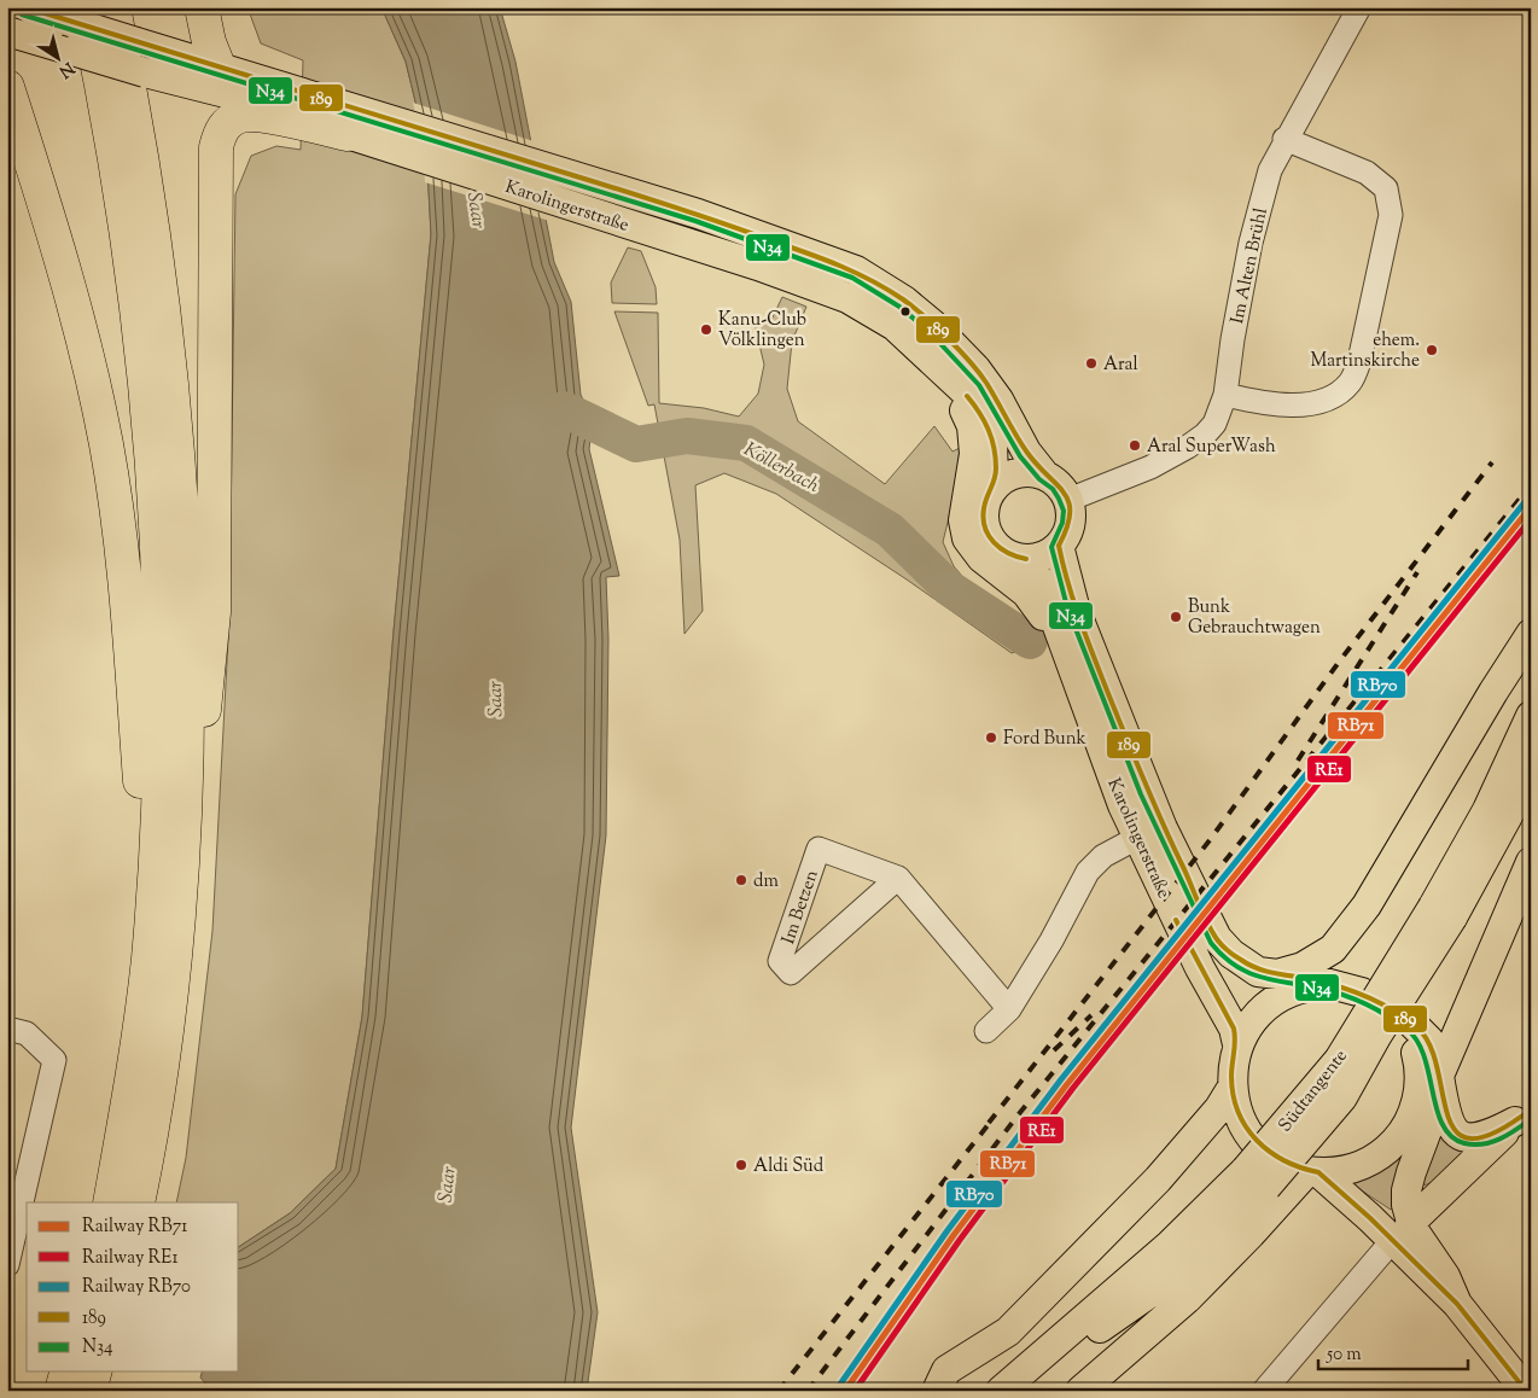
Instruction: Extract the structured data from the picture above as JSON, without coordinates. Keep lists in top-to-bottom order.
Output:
{
  "streets": {
    "main road": ["Karolingerstraße", "Südtangente"],
    "street": ["Im Alten Brühl", "Im Betzen"]
  },
  "crossings": [
    ["Karolingerstraße", "Im Alten Brühl"]
  ],
  "water": ["Saar", "Köllerbach"],
  "places": [
    "Kanu-Club Völklingen",
    "ehem. Martinskirche",
    "Aral",
    "Aral SuperWash",
    "Bunk Gebrauchtwagen",
    "Ford Bunk",
    "dm",
    "Aldi Süd"
  ],
  "lines": [
    "transit line 189",
    "transit line N34",
    "rail line RB70",
    "rail line RB71",
    "rail line RE1"
  ],
  "legend": [
    "Railway RB71",
    "Railway RE1",
    "Railway RB70",
    "189",
    "N34"
  ],
  "scale_bar": "50 m",
  "north": "bottom right"
}
